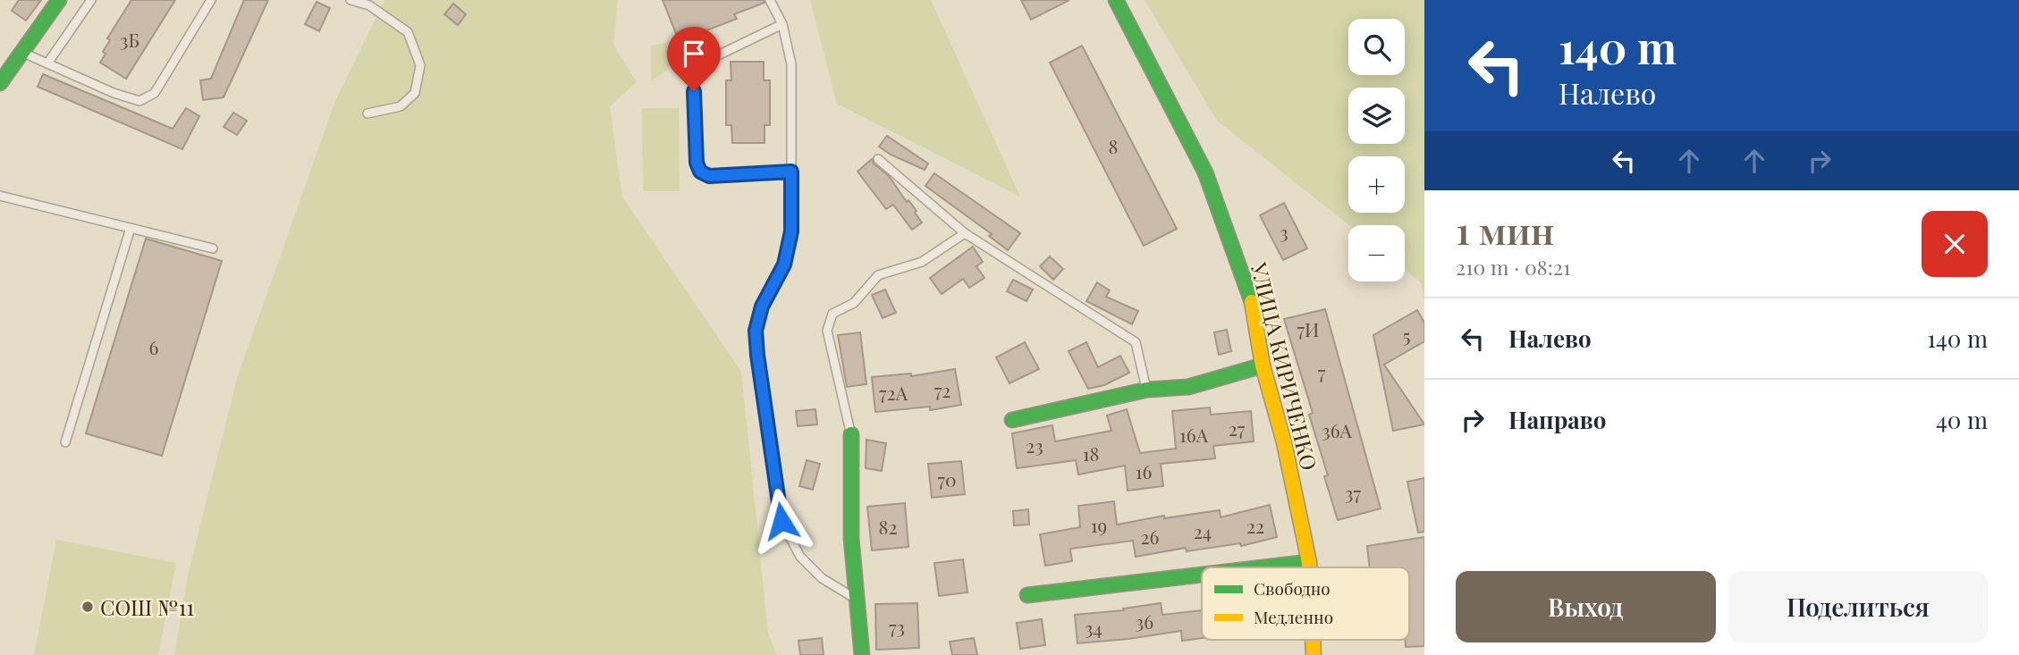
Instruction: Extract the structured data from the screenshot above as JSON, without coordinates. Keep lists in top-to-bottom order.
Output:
{
  "streets": {
    "street": ["УЛИЦА КИРИЧЕНКО"]
  },
  "places": ["СОШ №11"],
  "house_numbers": [
    "3Б",
    "8",
    "3",
    "7И",
    "5",
    "6",
    "7",
    "72",
    "72А",
    "27",
    "36А",
    "16А",
    "23",
    "18",
    "16",
    "70",
    "37",
    "19",
    "22",
    "82",
    "24",
    "26",
    "36",
    "73",
    "34"
  ],
  "legend": ["Свободно", "Медленно"],
  "page": {
    "turn": ["140 m", "Налево"],
    "map_buttons": ["+", "−"],
    "heading": ["1 мин", "210 m · 08:21"],
    "list": [
      {
        "name": "Налево",
        "value": "140 m"
      },
      {
        "name": "Направо",
        "value": "40 m"
      }
    ],
    "buttons": ["Выход", "Поделиться"]
  }
}
